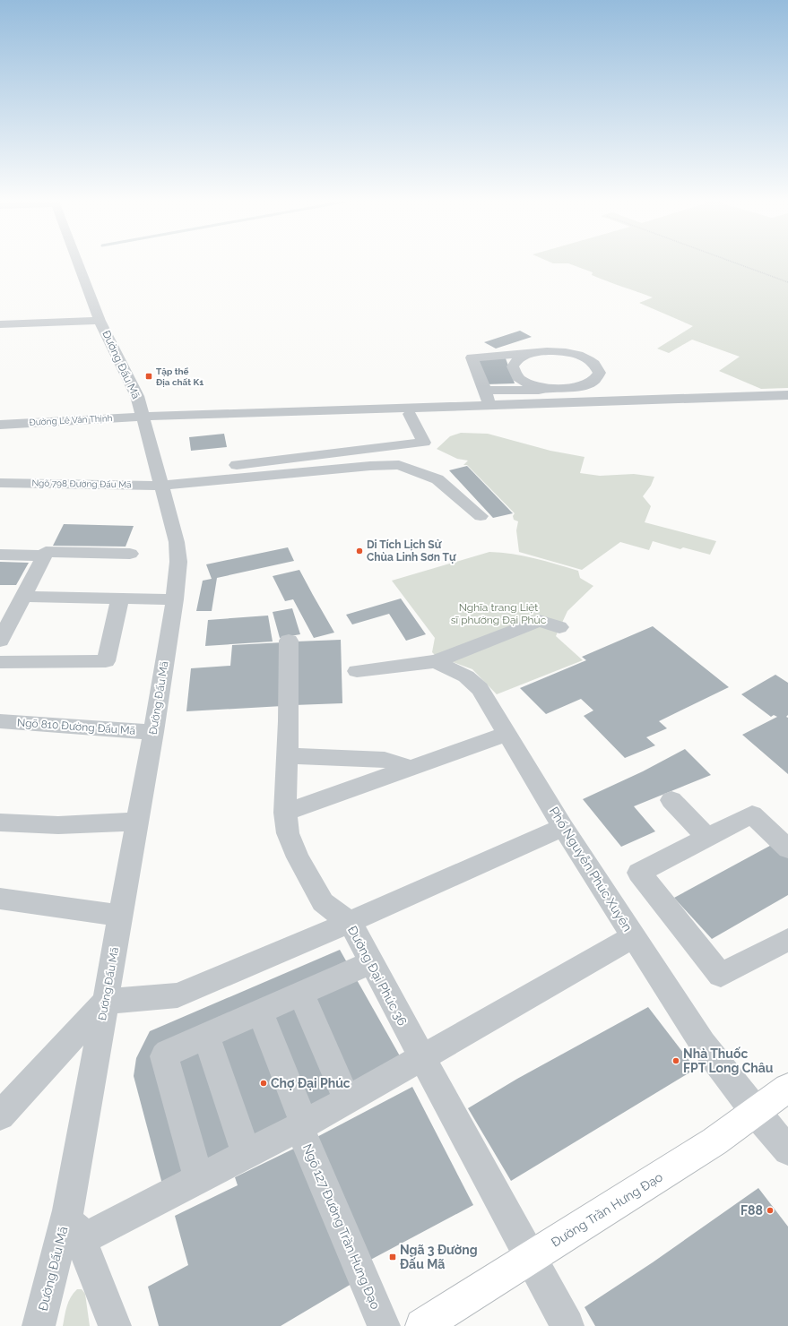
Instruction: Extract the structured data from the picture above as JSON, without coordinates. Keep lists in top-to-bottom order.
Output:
{
  "streets": {
    "main road": ["Đường Trần Hưng Đạo"],
    "street": [
      "Đường Đấu Mã",
      "Đường Lê Văn Thịnh",
      "Ngõ 798 Đường Đấu Mã",
      "Ngõ 810 Đường Đấu Mã",
      "Phố Nguyễn Phúc Xuyên",
      "Đường Đại Phúc 36",
      "Ngõ 127 Đường Trần Hưng Đạo"
    ]
  },
  "crossings": [
    ["Đường Đấu Mã", "Đường Lê Văn Thịnh"],
    ["Đường Đấu Mã", "Ngõ 798 Đường Đấu Mã"],
    ["Đường Đấu Mã", "Ngõ 810 Đường Đấu Mã"],
    ["Phố Nguyễn Phúc Xuyên", "Đường Trần Hưng Đạo"],
    ["Đường Đại Phúc 36", "Đường Trần Hưng Đạo"]
  ],
  "parks": ["Nghĩa trang Liệt sĩ phường Đại Phúc"],
  "places": {
    "transit": ["Tập thể Địa chất K1", "Ngã 3 Đường Đấu Mã"],
    "other": [
      "Di Tích Lịch Sử Chùa Linh Sơn Tự",
      "Nhà Thuốc FPT Long Châu",
      "Chợ Đại Phúc",
      "F88"
    ]
  }
}
